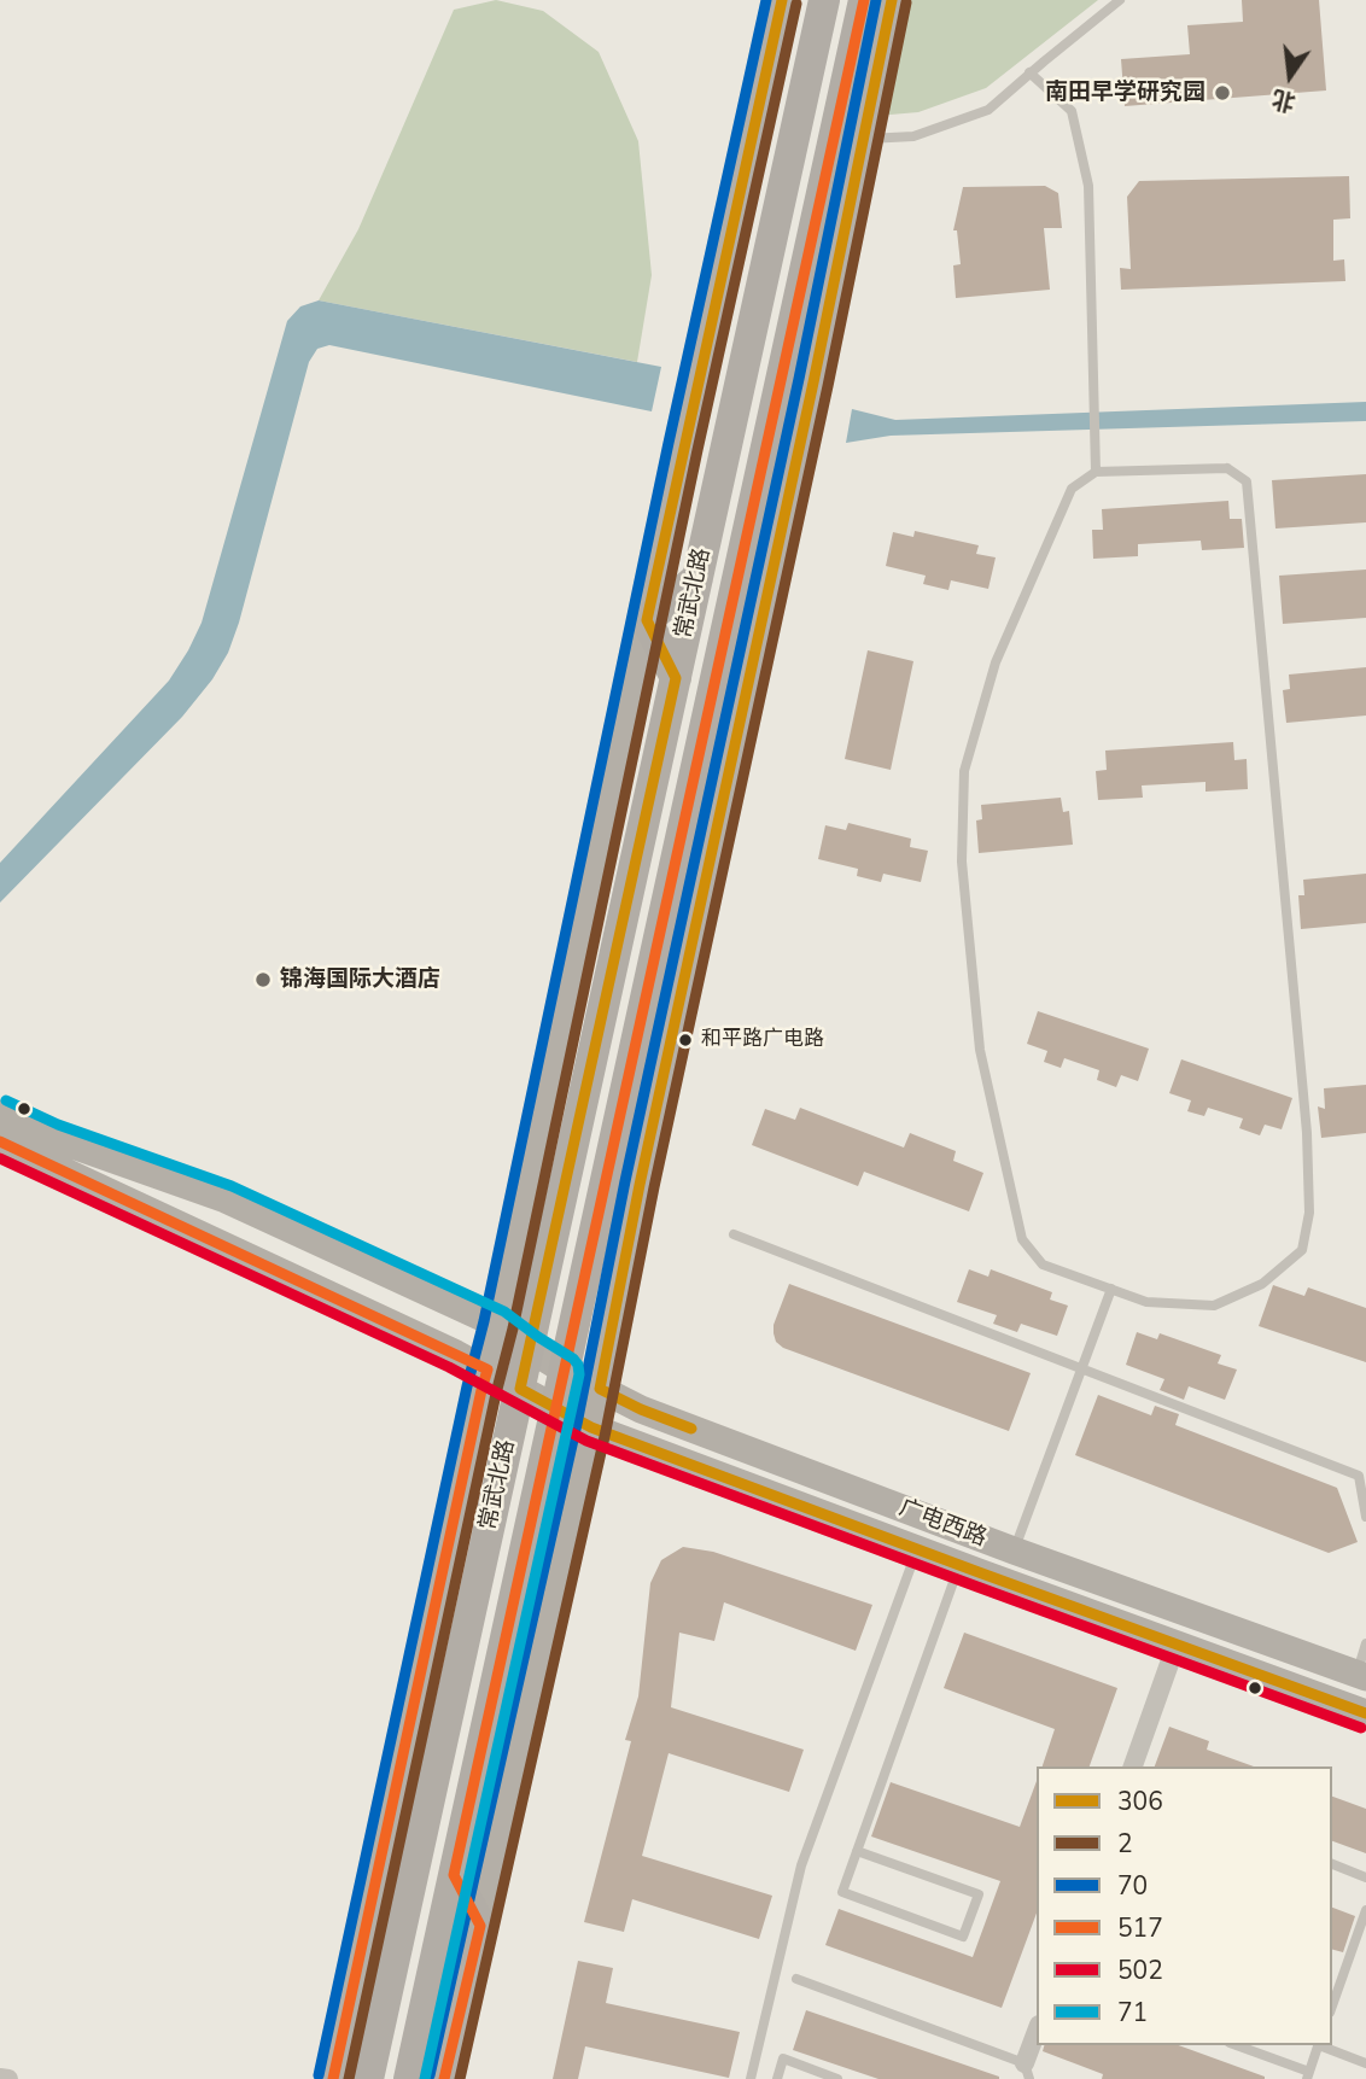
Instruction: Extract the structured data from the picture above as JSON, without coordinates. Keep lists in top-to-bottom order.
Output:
{
  "streets": {
    "main road": ["常武北路"],
    "street": ["广电西路"]
  },
  "crossings": [
    ["常武北路", "广电西路"]
  ],
  "places": ["南田早学研究园", "锦海国际大酒店", "和平路广电路"],
  "lines": [
    "transit line 306",
    "transit line 70",
    "transit line 517",
    "transit line 2",
    "transit line 71",
    "transit line 502"
  ],
  "legend": [
    "306",
    "2",
    "70",
    "517",
    "502",
    "71"
  ],
  "north": "bottom"
}
